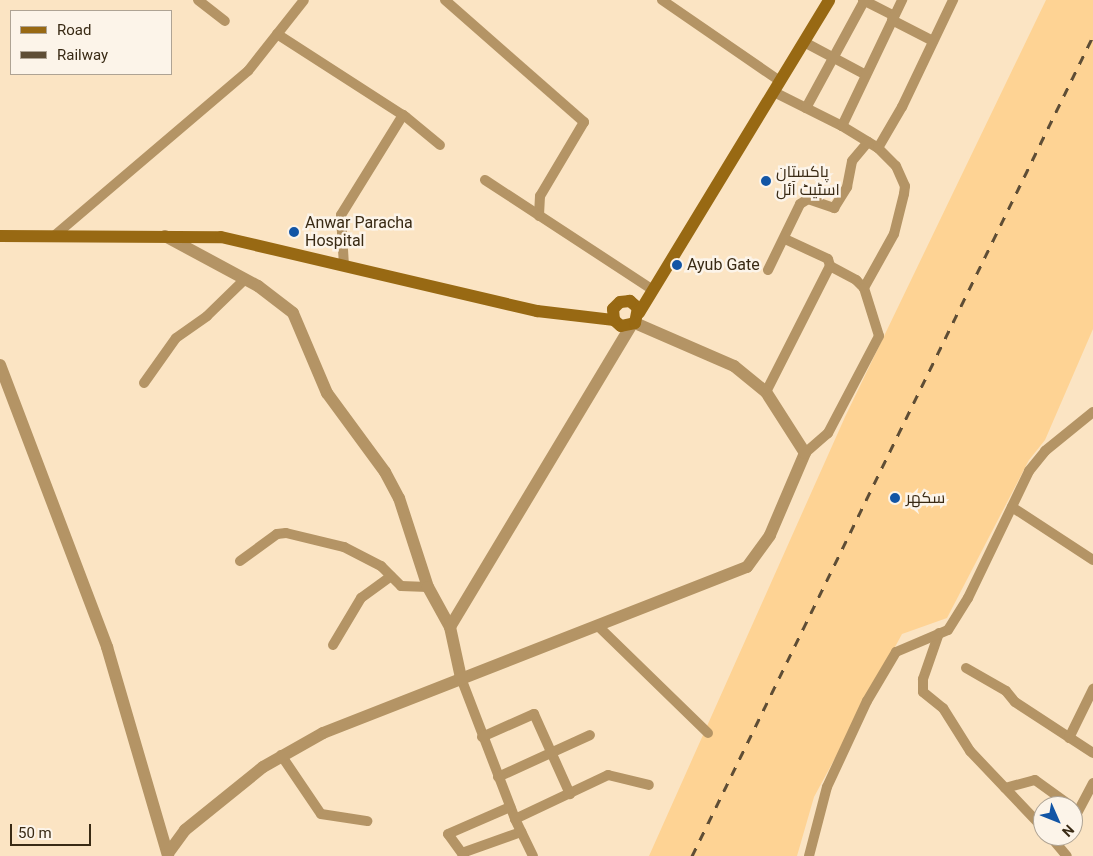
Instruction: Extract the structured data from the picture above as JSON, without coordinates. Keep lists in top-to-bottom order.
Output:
{
  "places": [
    "پاکستان اسٹیٹ آئل",
    "Anwar Paracha Hospital",
    "Ayub Gate",
    "سكهر"
  ],
  "legend": ["Road", "Railway"],
  "scale_bar": "50 m",
  "north": "bottom right"
}
